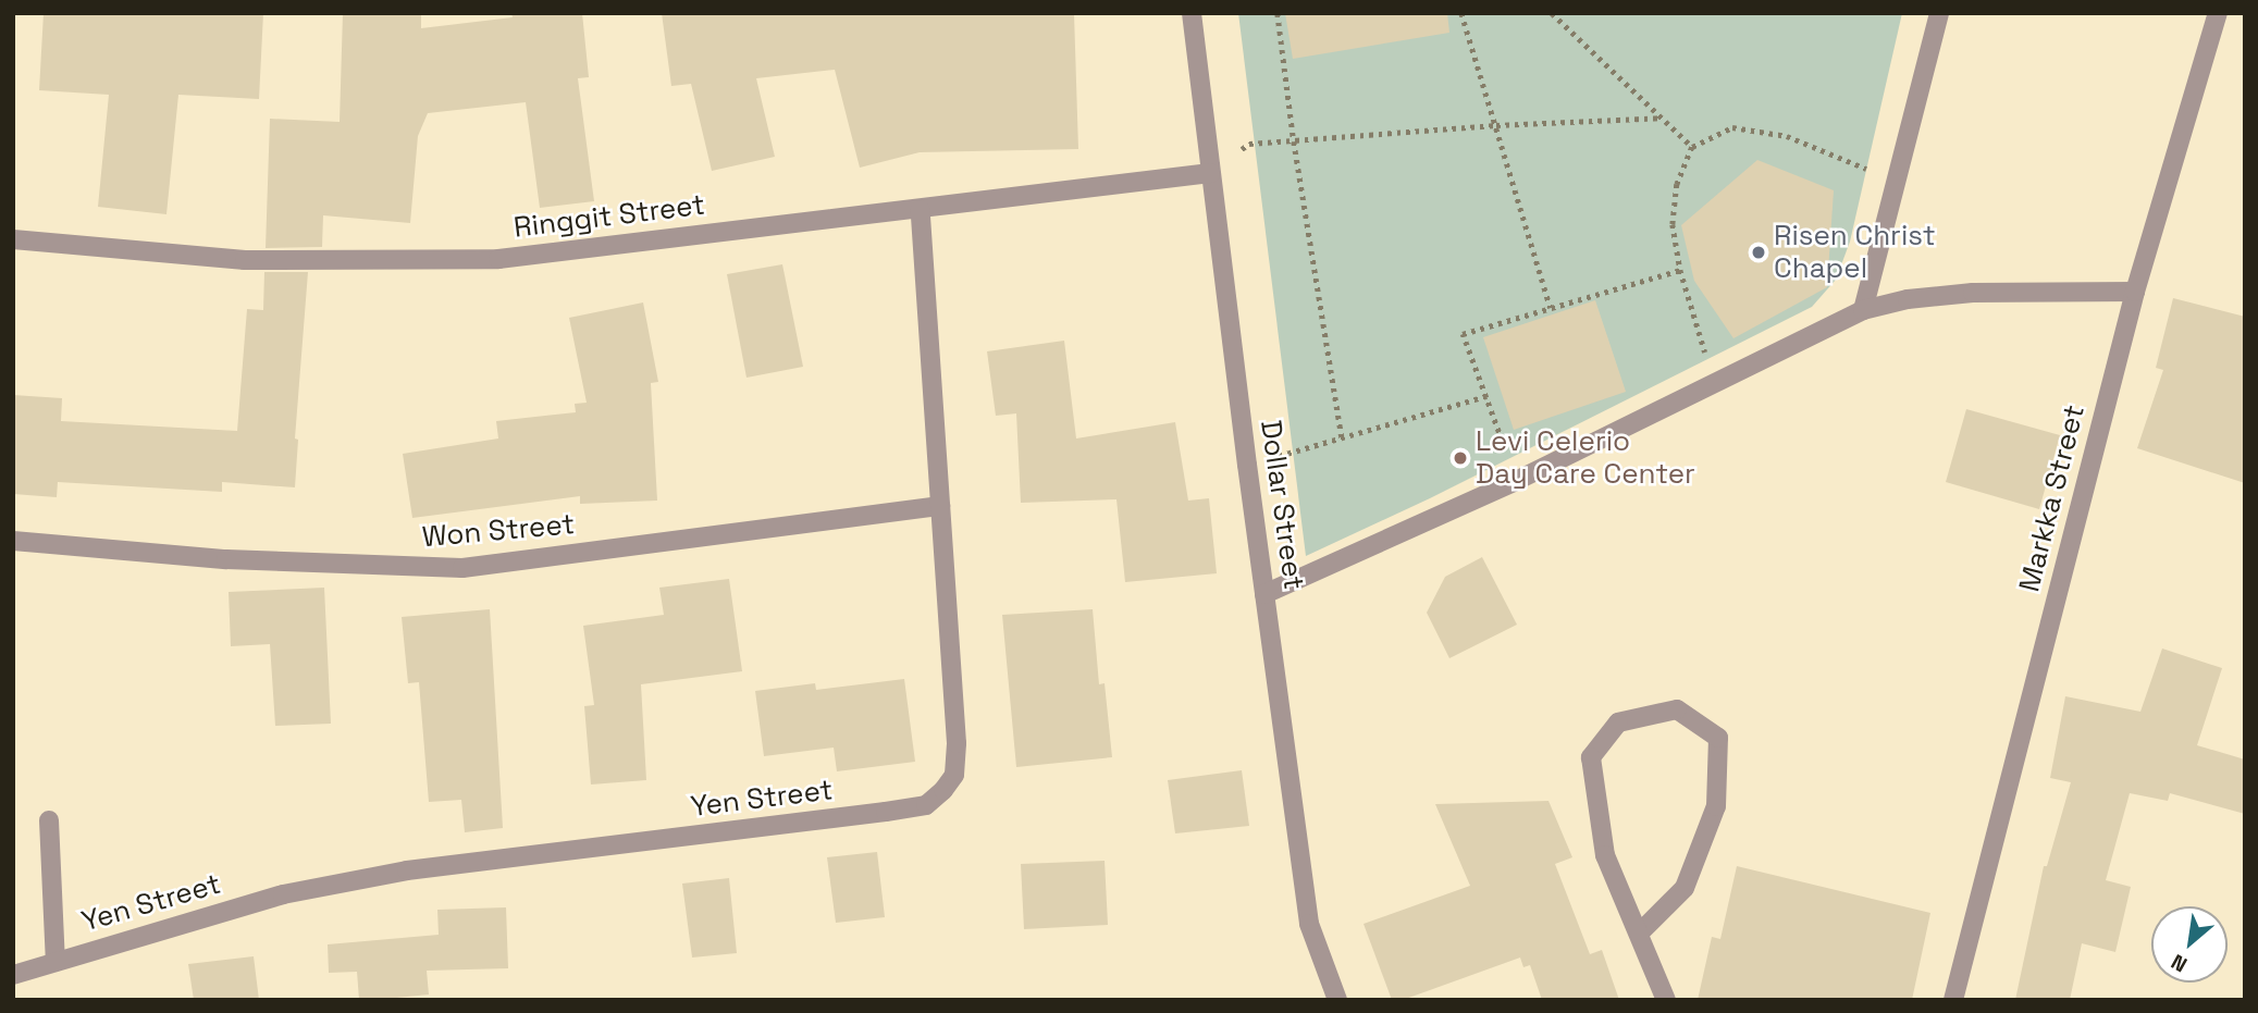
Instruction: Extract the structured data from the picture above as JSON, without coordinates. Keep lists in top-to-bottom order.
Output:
{
  "streets": {
    "street": [
      "Ringgit Street",
      "Markka Street",
      "Dollar Street",
      "Won Street",
      "Yen Street"
    ]
  },
  "crossings": [
    ["Ringgit Street", "Dollar Street"],
    ["Ringgit Street", "Yen Street"],
    ["Won Street", "Yen Street"]
  ],
  "places": ["Risen Christ Chapel", "Levi Celerio Day Care Center"],
  "north": "bottom left"
}
